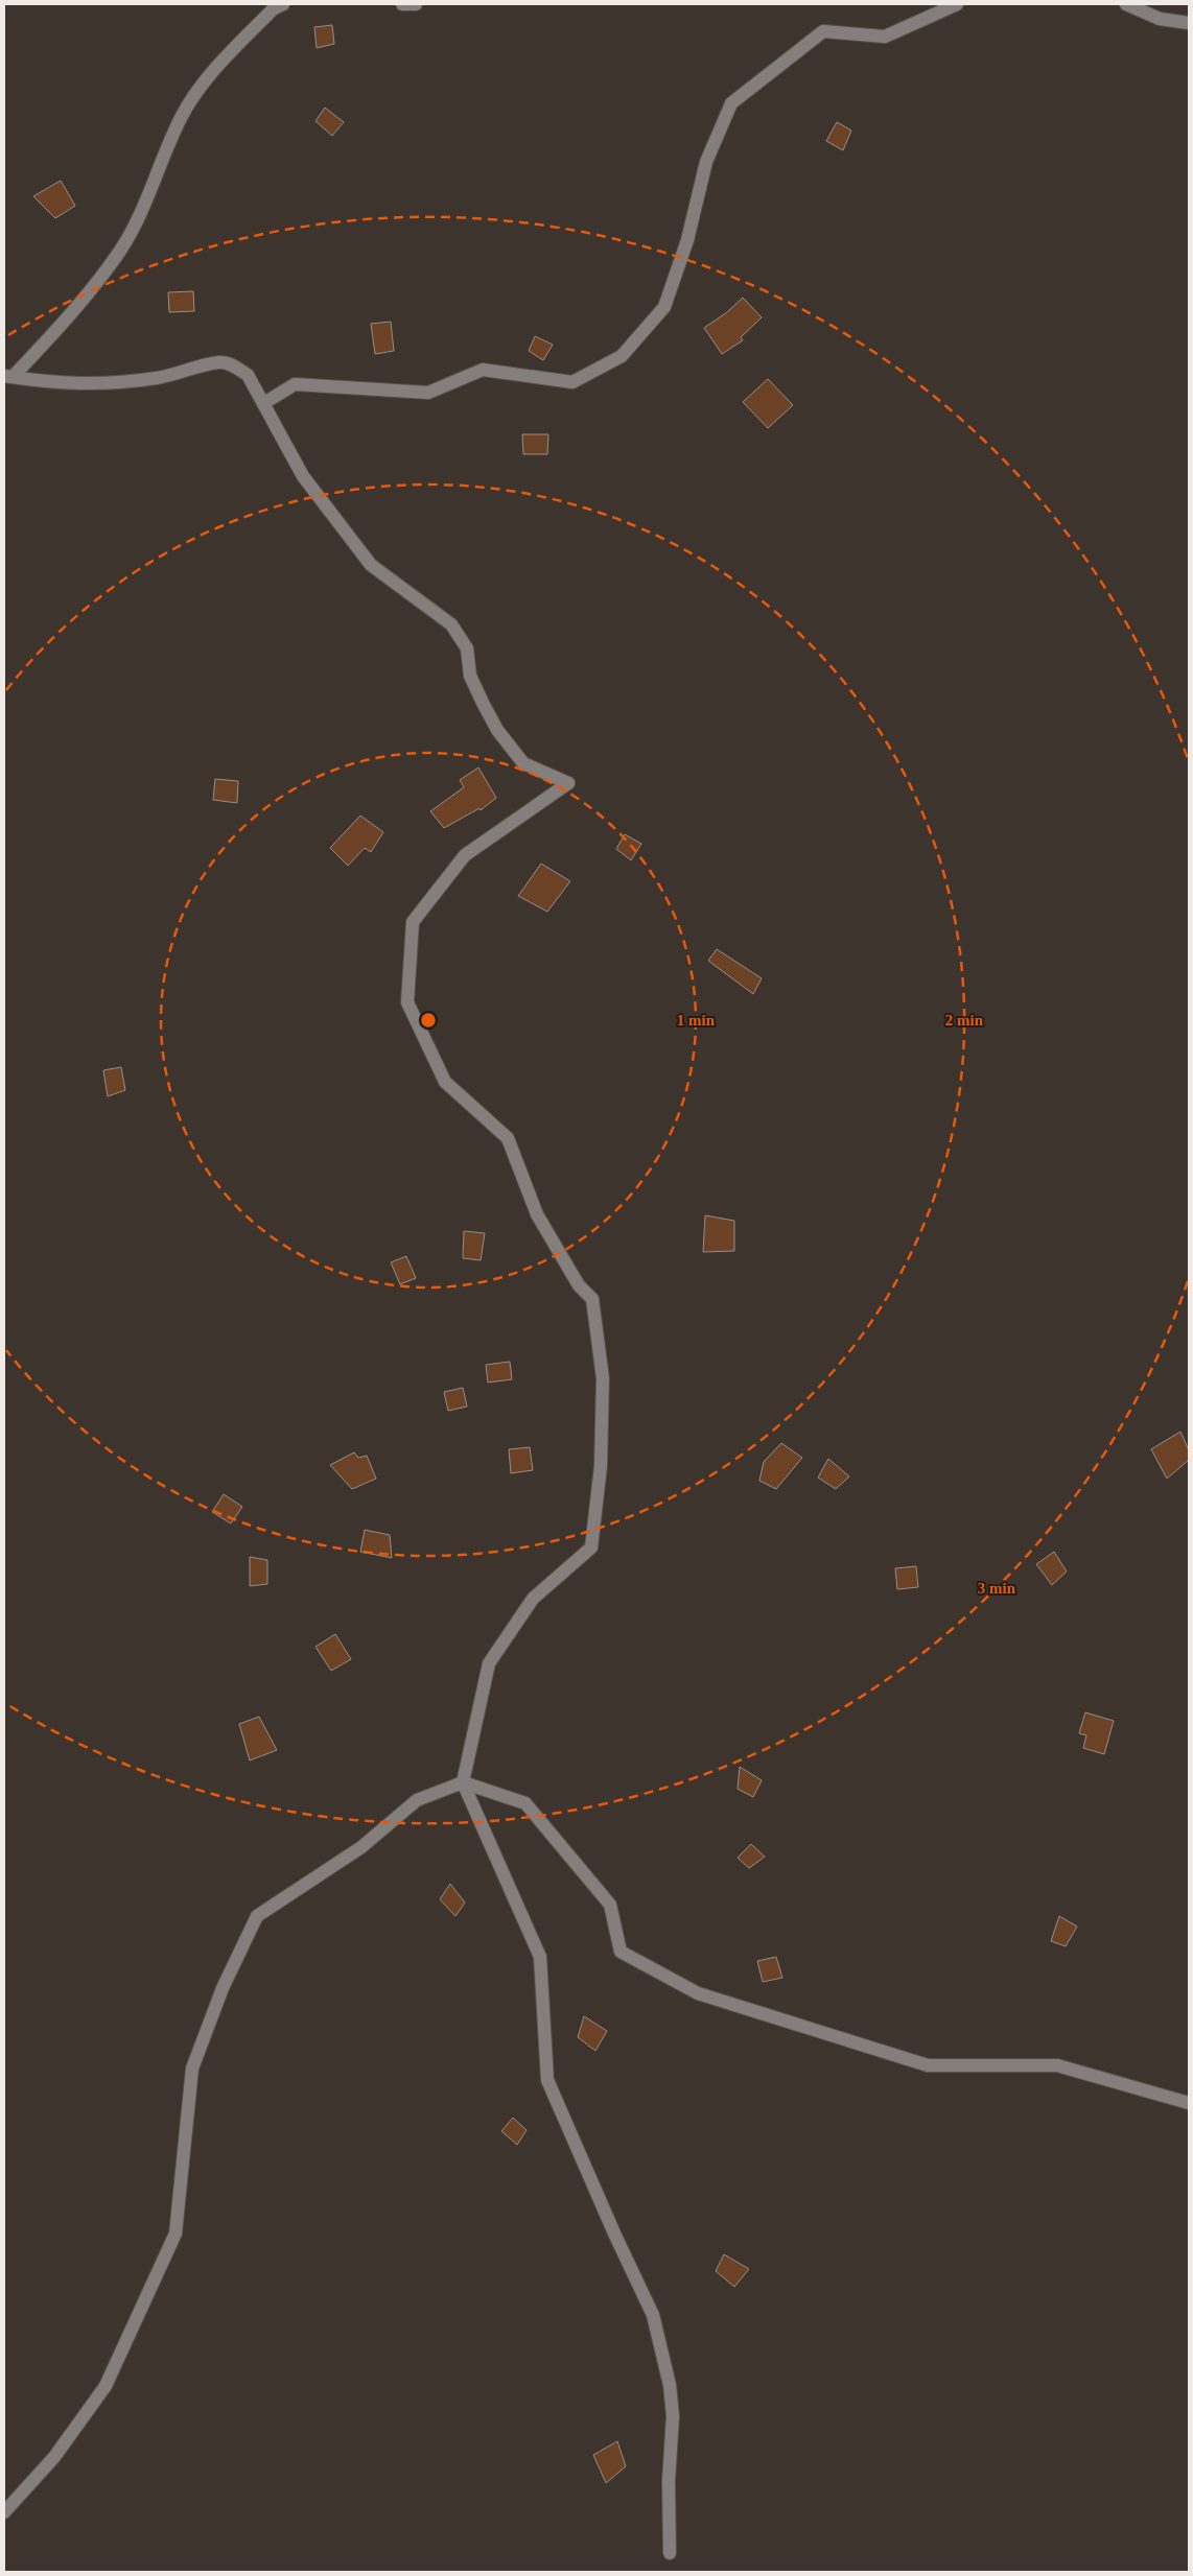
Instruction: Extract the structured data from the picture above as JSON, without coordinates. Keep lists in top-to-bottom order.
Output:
{
  "rings": ["1 min", "2 min", "3 min"]
}
